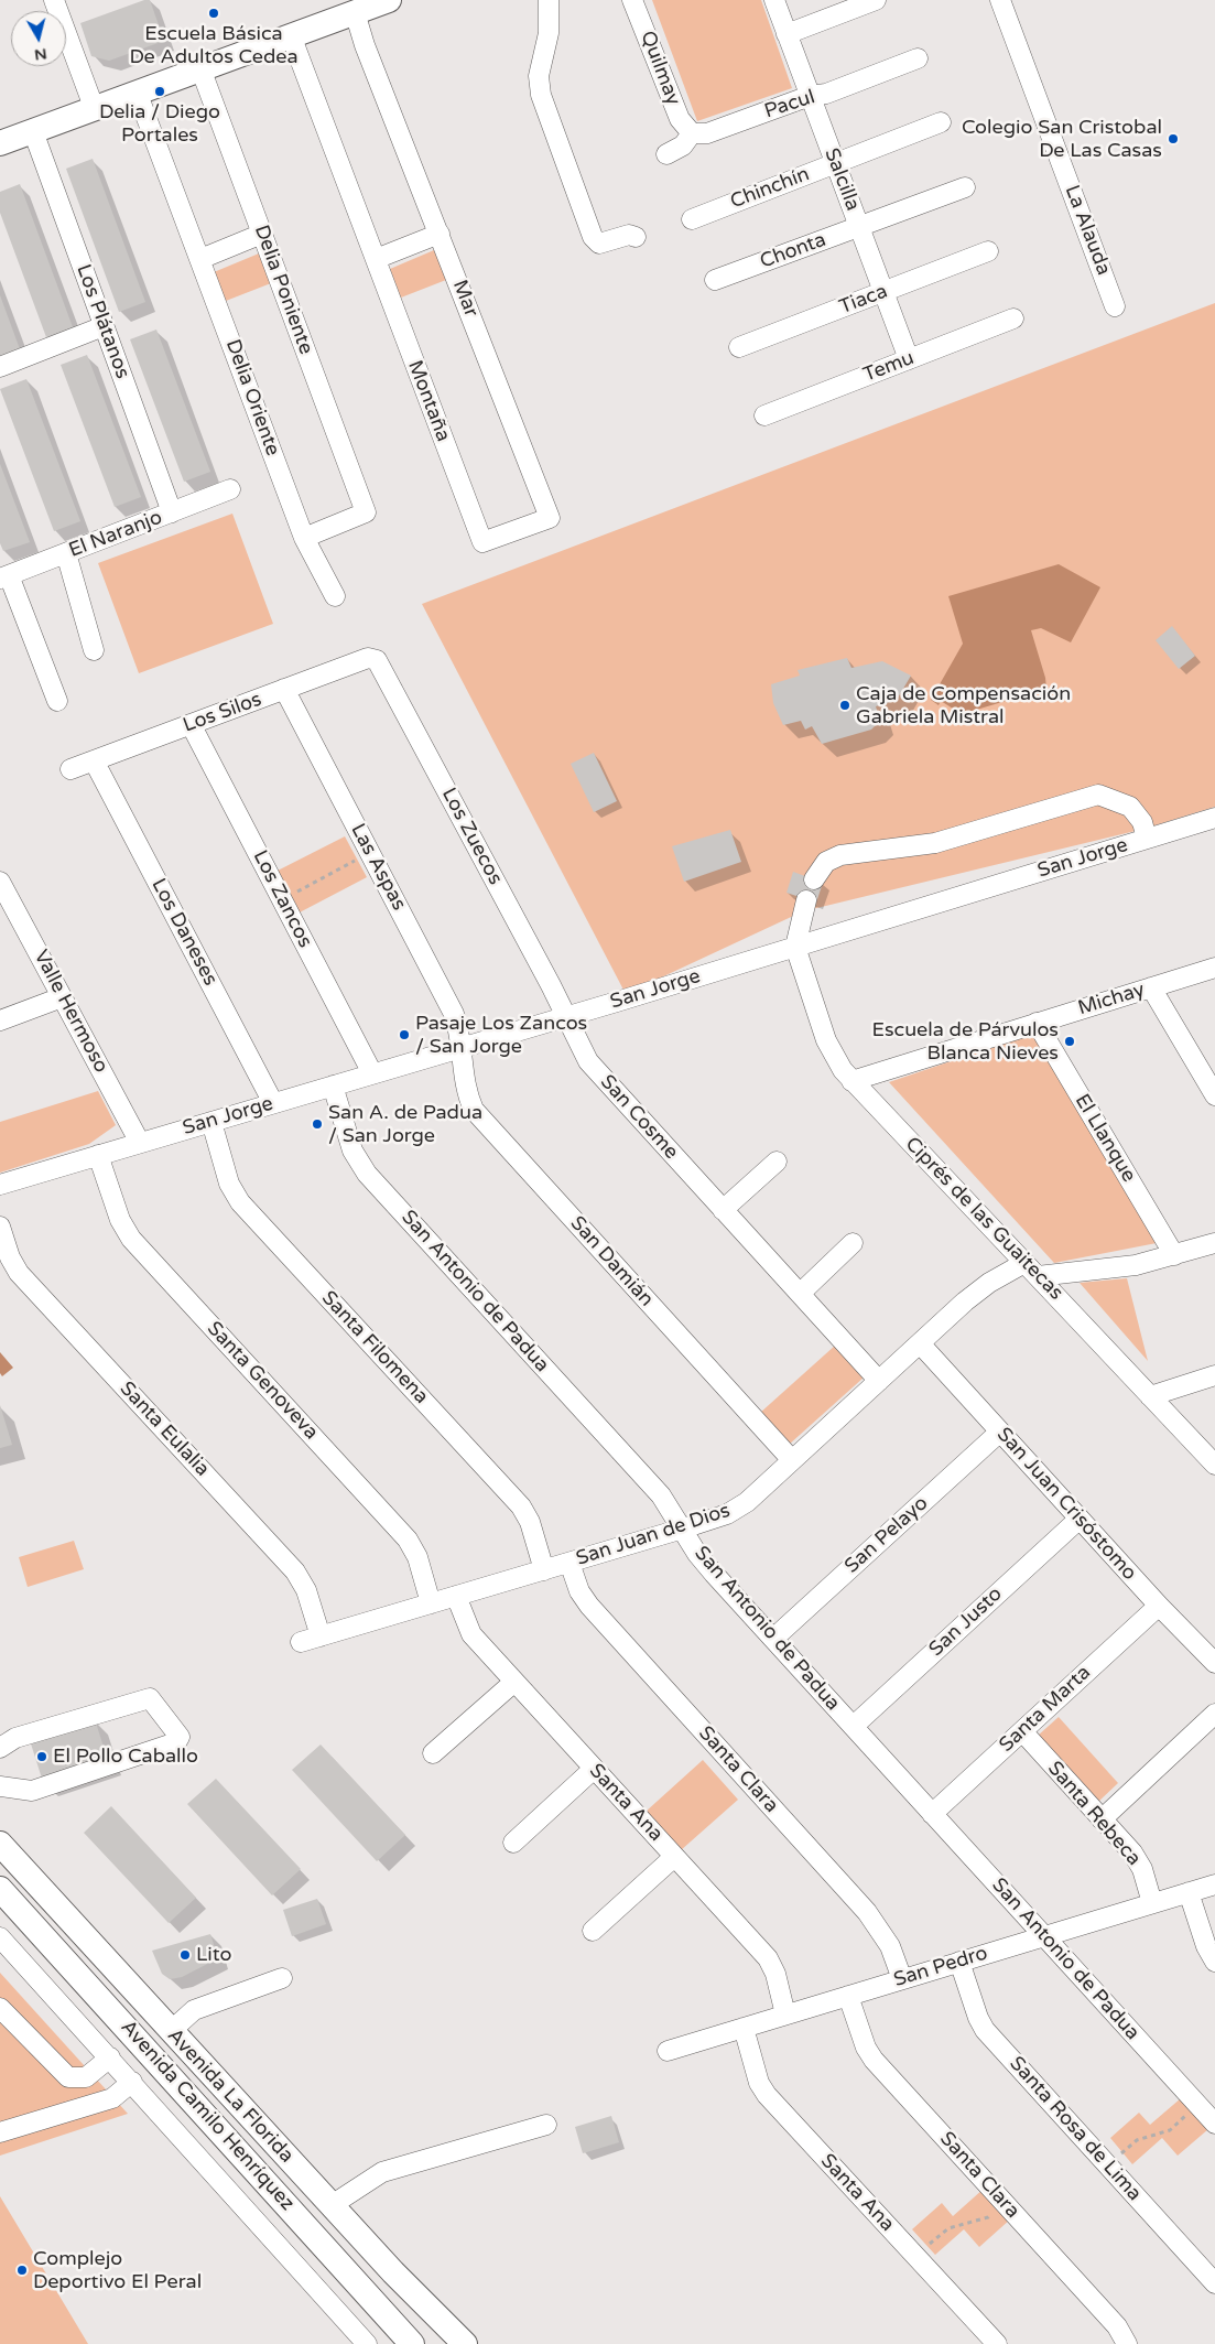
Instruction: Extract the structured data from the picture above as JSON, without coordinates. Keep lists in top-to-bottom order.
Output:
{
  "streets": {
    "main road": ["Avenida La Florida", "Avenida Camilo Henríquez"],
    "street": [
      "Quilmay",
      "Pacul",
      "Salcilla",
      "Chinchín",
      "La Alauda",
      "Chonta",
      "Delia Poniente",
      "Mar",
      "Tiaca",
      "Los Plátanos",
      "Temu",
      "Delia Oriente",
      "Montaña",
      "El Naranjo",
      "Los Silos",
      "Los Zuecos",
      "San Jorge",
      "Las Aspas",
      "Los Zancos",
      "Los Daneses",
      "Michay",
      "Valle Hermoso",
      "San Cosme",
      "El Llanque",
      "Ciprés de las Guaitecas",
      "San Damián",
      "San Antonio de Padua",
      "Santa Filomena",
      "Santa Genoveva",
      "Santa Eulalia",
      "San Juan Crisóstomo",
      "San Juan de Dios",
      "San Pelayo",
      "San Justo",
      "Santa Marta",
      "Santa Clara",
      "Santa Ana",
      "Santa Rebeca",
      "San Pedro",
      "Santa Rosa de Lima"
    ]
  },
  "crossings": [
    ["Quilmay", "Pacul"],
    ["Pacul", "Salcilla"],
    ["Salcilla", "Chinchín"],
    ["Salcilla", "Chonta"],
    ["Salcilla", "Tiaca"],
    ["Salcilla", "Temu"],
    ["Delia Poniente", "Delia Oriente"],
    ["Mar", "Montaña"],
    ["Los Plátanos", "El Naranjo"],
    ["Los Silos", "Los Zuecos"],
    ["Los Silos", "Las Aspas"],
    ["Los Silos", "Los Zancos"],
    ["Los Silos", "Los Daneses"],
    ["Los Zuecos", "San Jorge"],
    ["Los Zuecos", "San Cosme"],
    ["San Jorge", "Las Aspas"],
    ["San Jorge", "Los Zancos"],
    ["San Jorge", "Los Daneses"],
    ["San Jorge", "Valle Hermoso"],
    ["San Jorge", "San Cosme"],
    ["San Jorge", "Ciprés de las Guaitecas"],
    ["San Jorge", "San Damián"],
    ["San Jorge", "San Antonio de Padua"],
    ["San Jorge", "Santa Filomena"],
    ["San Jorge", "Santa Genoveva"],
    ["Las Aspas", "San Damián"],
    ["Michay", "El Llanque"],
    ["Michay", "Ciprés de las Guaitecas"],
    ["San Cosme", "San Juan de Dios"],
    ["El Llanque", "San Juan de Dios"],
    ["Ciprés de las Guaitecas", "San Juan de Dios"],
    ["San Damián", "San Juan de Dios"],
    ["San Antonio de Padua", "San Juan de Dios"],
    ["San Antonio de Padua", "San Pelayo"],
    ["San Antonio de Padua", "San Justo"],
    ["San Antonio de Padua", "Santa Marta"],
    ["San Antonio de Padua", "San Pedro"],
    ["Santa Filomena", "San Juan de Dios"],
    ["Santa Genoveva", "San Juan de Dios"],
    ["Santa Eulalia", "San Juan de Dios"],
    ["San Juan Crisóstomo", "San Juan de Dios"],
    ["San Juan Crisóstomo", "San Pelayo"],
    ["San Juan Crisóstomo", "San Justo"],
    ["San Juan Crisóstomo", "Santa Marta"],
    ["San Juan de Dios", "Santa Clara"],
    ["San Juan de Dios", "Santa Ana"],
    ["Santa Marta", "Santa Rebeca"],
    ["Santa Clara", "San Pedro"],
    ["Santa Ana", "San Pedro"],
    ["Santa Rebeca", "San Pedro"],
    ["San Pedro", "Santa Rosa de Lima"]
  ],
  "places": [
    "Escuela Básica De Adultos Cedea",
    "Delia / Diego Portales",
    "Colegio San Cristobal De Las Casas",
    "Caja de Compensación Gabriela Mistral",
    "Pasaje Los Zancos / San Jorge",
    "Escuela de Párvulos Blanca Nieves",
    "San A. de Padua / San Jorge",
    "El Pollo Caballo",
    "Lito",
    "Complejo Deportivo El Peral"
  ],
  "north": "bottom"
}
